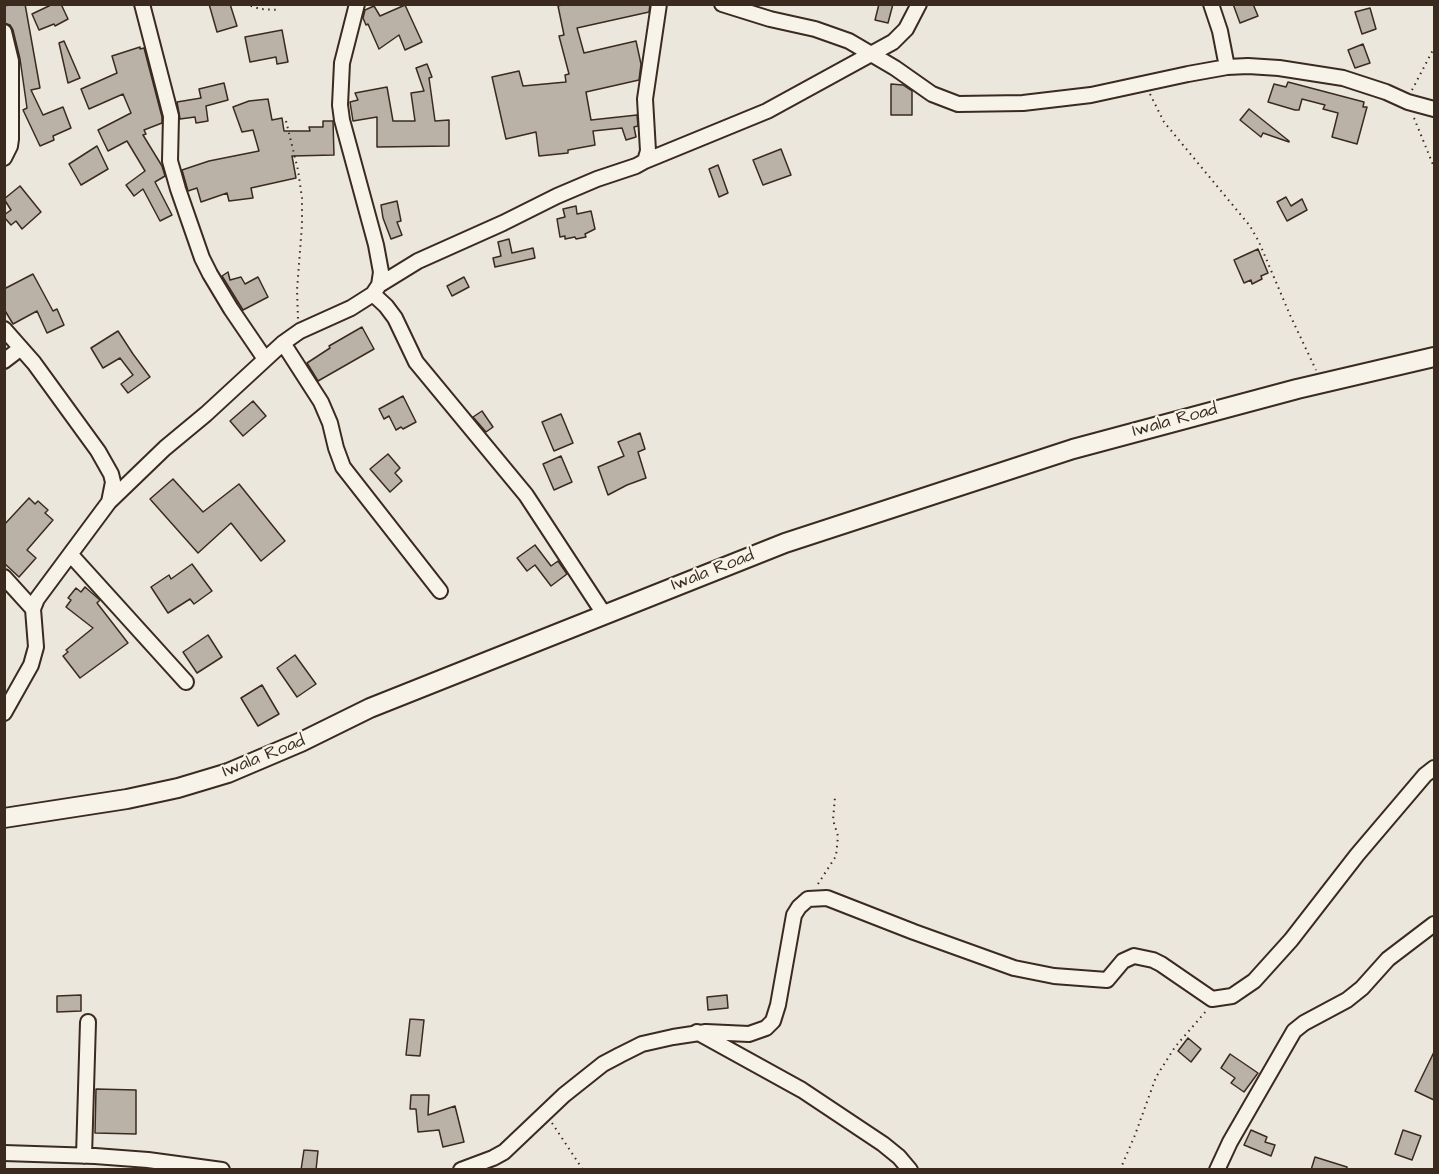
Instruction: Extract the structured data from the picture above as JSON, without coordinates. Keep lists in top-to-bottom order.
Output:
{
  "streets": {
    "street": ["Iwala Road"]
  }
}
